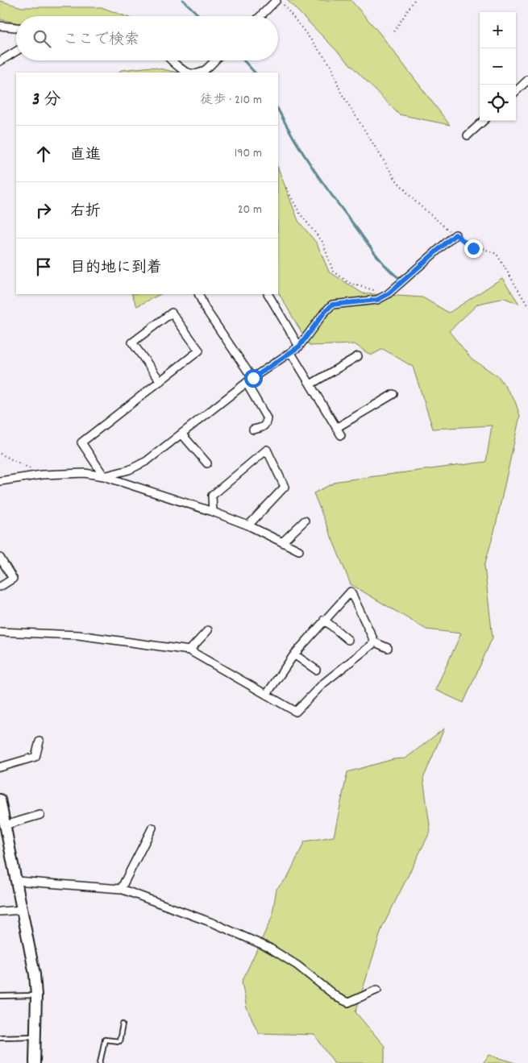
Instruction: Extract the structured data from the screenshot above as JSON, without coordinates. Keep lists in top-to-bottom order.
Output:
{
  "page": {
    "map_buttons": ["+", "−"],
    "search": "ここで検索",
    "heading": ["3 分", "徒歩 · 210 m"],
    "list": [
      ["直進", "190 m"],
      ["右折", "20 m"],
      "目的地に到着"
    ]
  }
}
